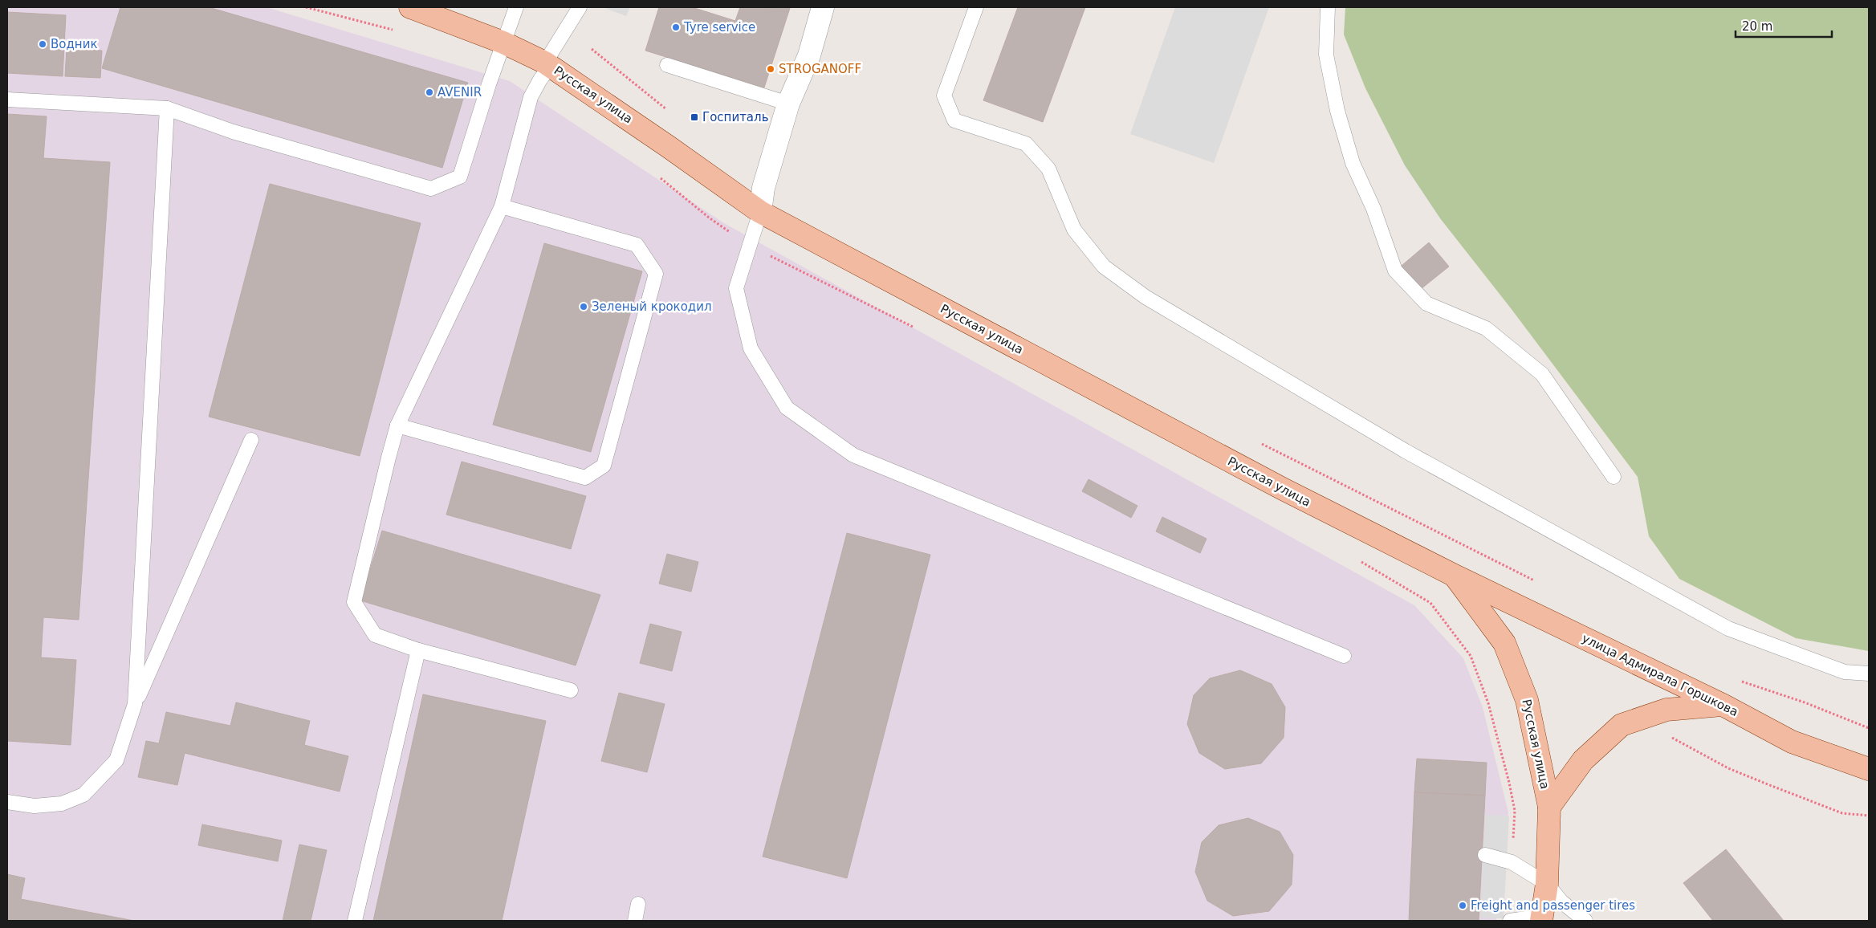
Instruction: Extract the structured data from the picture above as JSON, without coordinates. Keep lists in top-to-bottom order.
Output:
{
  "streets": {
    "main road": ["Русская улица", "улица Адмирала Горшкова"]
  },
  "crossings": [
    ["Русская улица", "улица Адмирала Горшкова"]
  ],
  "places": {
    "other": [
      "Tyre service",
      "Водник",
      "STROGANOFF",
      "AVENIR",
      "Зеленый крокодил",
      "Freight and passenger tires"
    ],
    "transit": ["Госпиталь"]
  },
  "scale_bar": "20 m"
}
